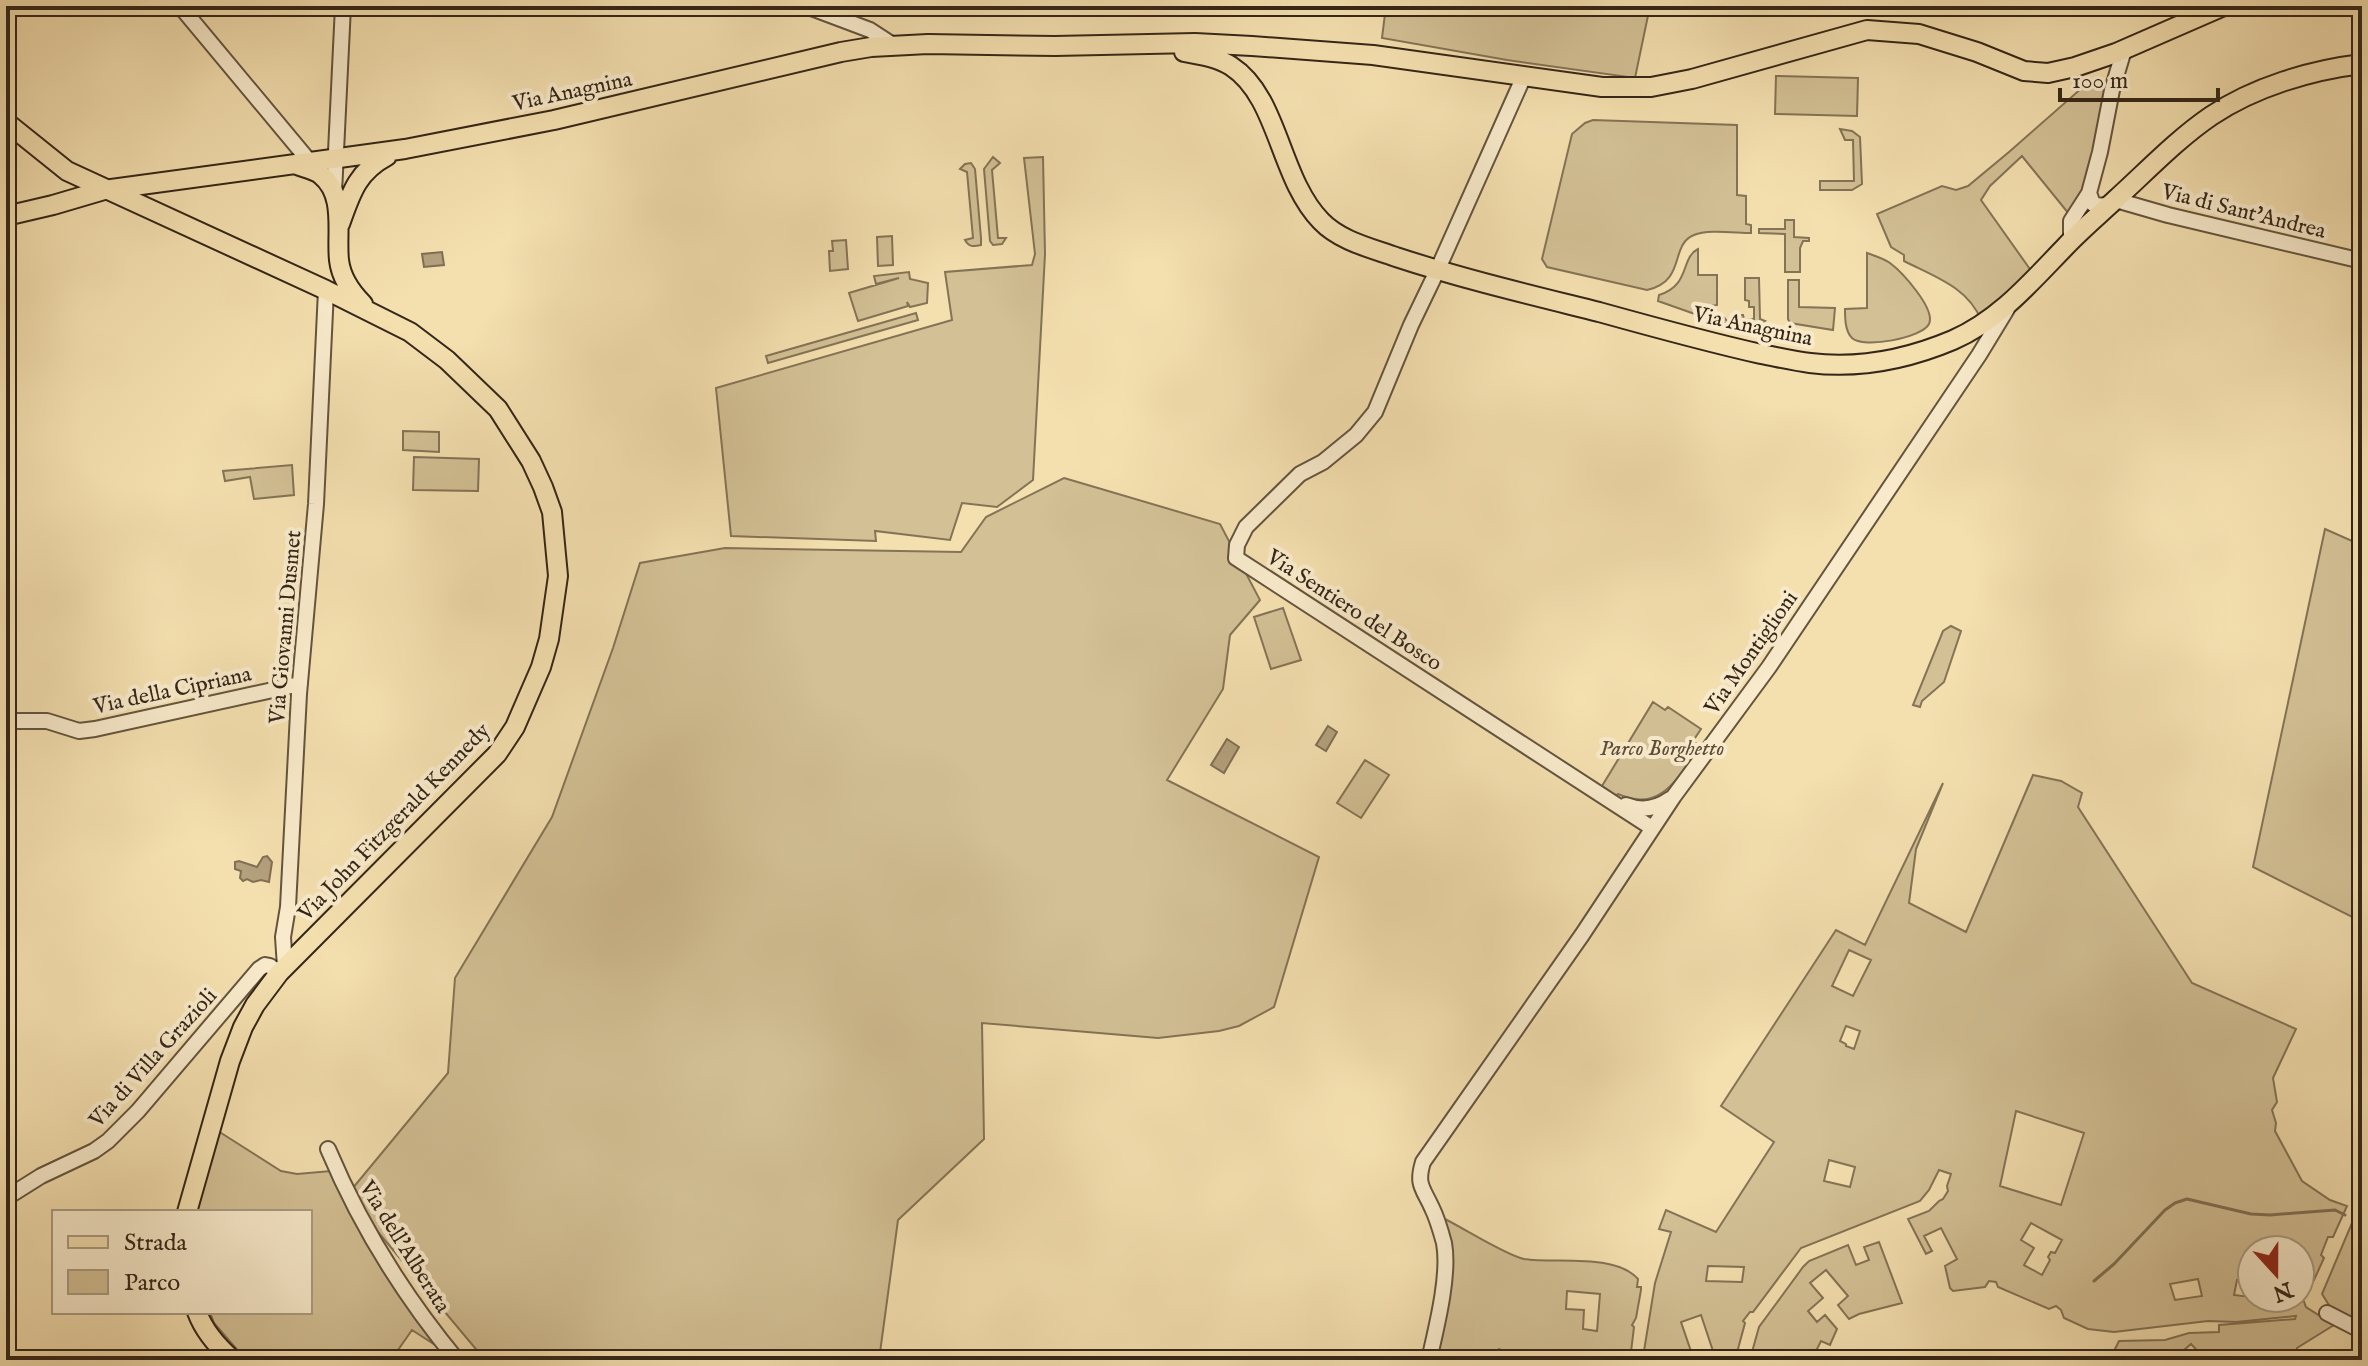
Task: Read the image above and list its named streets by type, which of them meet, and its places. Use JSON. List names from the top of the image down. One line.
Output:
{"streets":{"main road":["Via Anagnina","Via John Fitzgerald Kennedy"],"street":["Via di Sant'Andrea","Via Sentiero del Bosco","Via Giovanni Dusmet","Via Montiglioni","Via della Cipriana","Via di Villa Grazioli","Via dell'Alberata"]},"crossings":[["Via Anagnina","Via di Sant'Andrea"],["Via Anagnina","Via Sentiero del Bosco"],["Via Anagnina","Via Montiglioni"],["Via Anagnina","Via John Fitzgerald Kennedy"],["Via Sentiero del Bosco","Via Montiglioni"],["Via Giovanni Dusmet","Via della Cipriana"],["Via Giovanni Dusmet","Via John Fitzgerald Kennedy"],["Via Giovanni Dusmet","Via di Villa Grazioli"],["Via John Fitzgerald Kennedy","Via di Villa Grazioli"]],"parks":["Parco Borghetto"],"legend":["Strada","Parco"],"scale_bar":"100 m","north":"bottom"}
